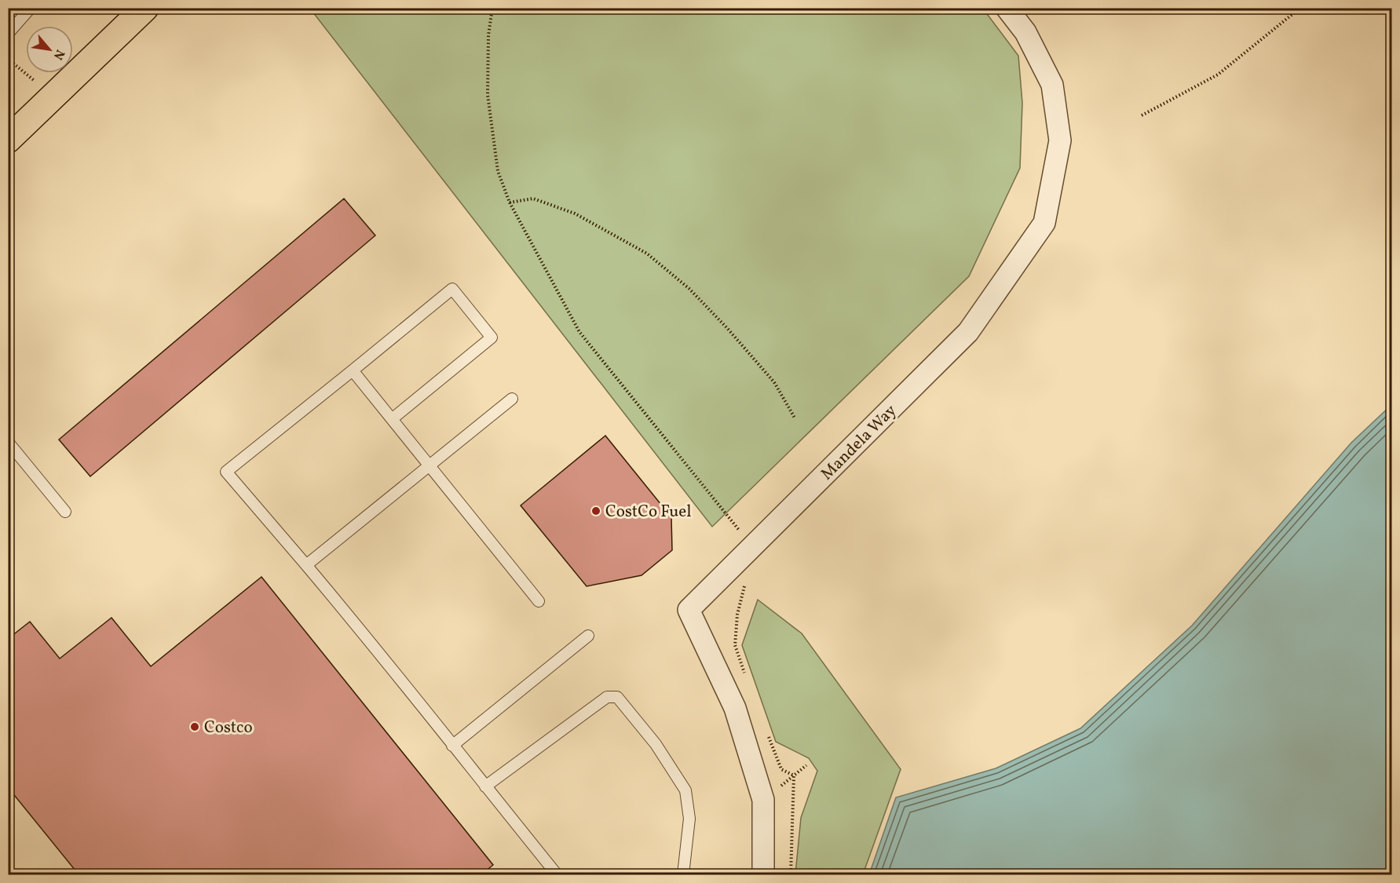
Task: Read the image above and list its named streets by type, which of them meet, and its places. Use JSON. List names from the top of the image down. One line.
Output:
{"streets":{"street":["Mandela Way"]},"places":["CostCo Fuel","Costco"],"north":"bottom right"}
